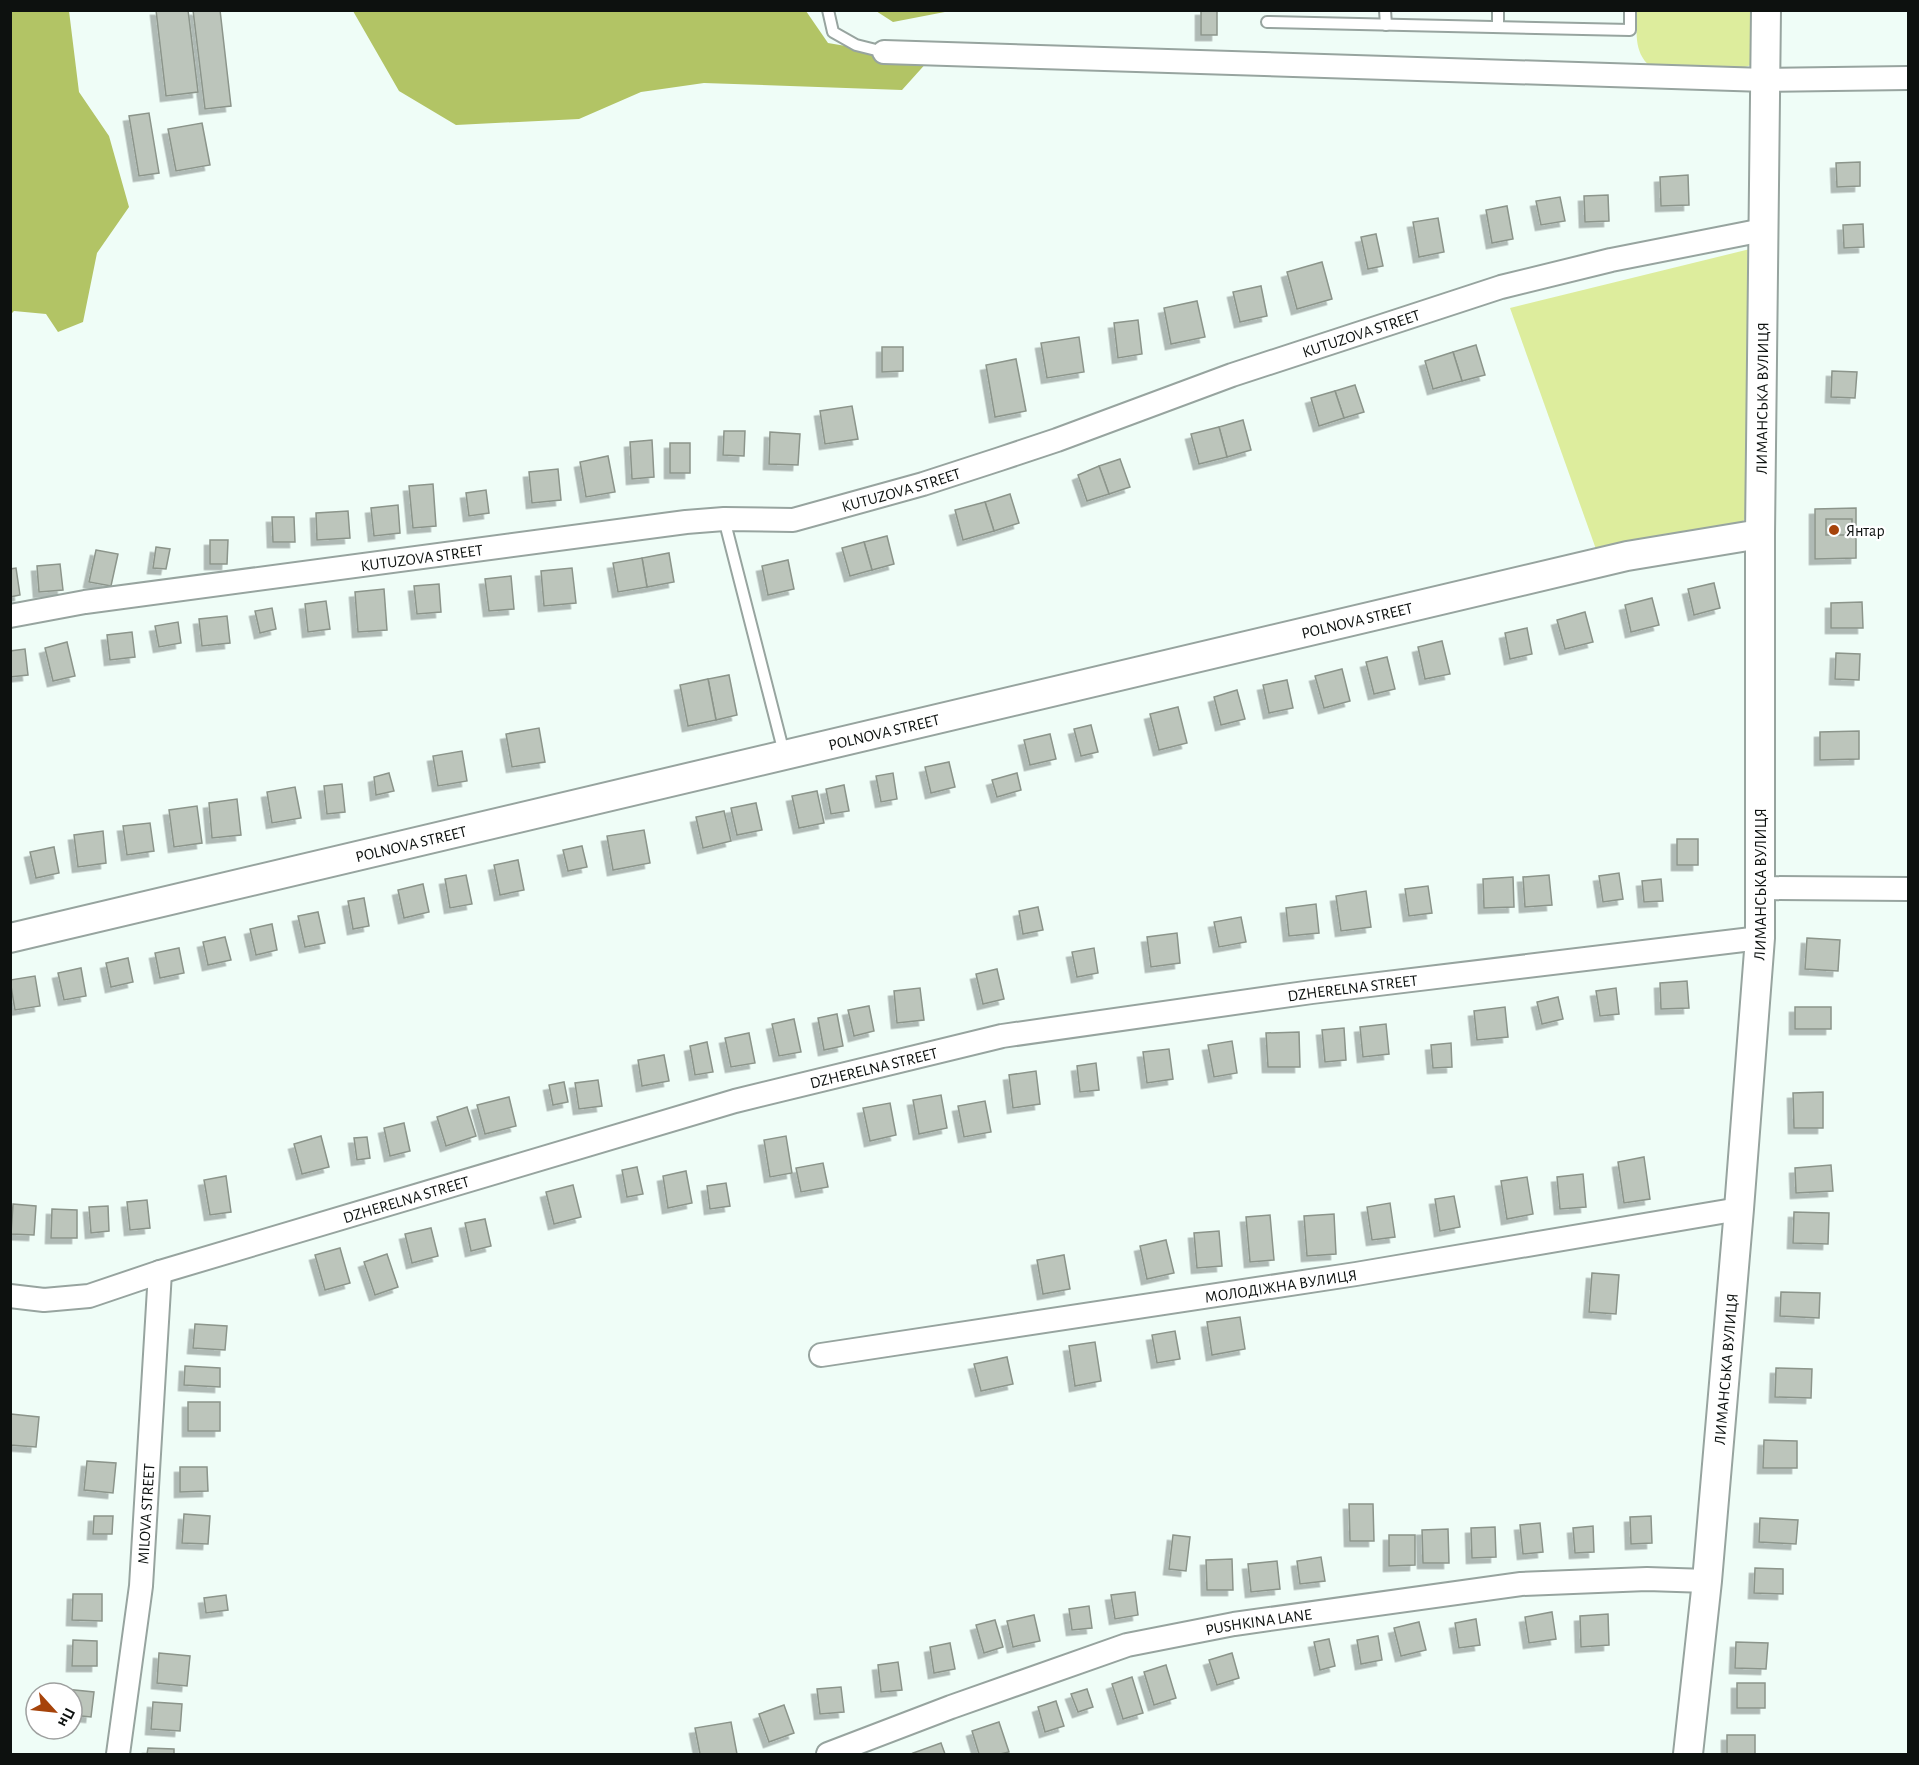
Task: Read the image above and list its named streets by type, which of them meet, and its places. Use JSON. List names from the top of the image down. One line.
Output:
{"streets":{"street":["KUTUZOVA STREET","ЛИМАНСЬКА ВУЛИЦЯ","POLNOVA STREET","DZHERELNA STREET","МОЛОДІЖНА ВУЛИЦЯ","MILOVA STREET","PUSHKINA LANE"]},"crossings":[["KUTUZOVA STREET","ЛИМАНСЬКА ВУЛИЦЯ"],["ЛИМАНСЬКА ВУЛИЦЯ","POLNOVA STREET"],["ЛИМАНСЬКА ВУЛИЦЯ","DZHERELNA STREET"],["ЛИМАНСЬКА ВУЛИЦЯ","МОЛОДІЖНА ВУЛИЦЯ"],["ЛИМАНСЬКА ВУЛИЦЯ","PUSHKINA LANE"],["DZHERELNA STREET","MILOVA STREET"]],"places":["Янтар"],"north":"bottom right"}
